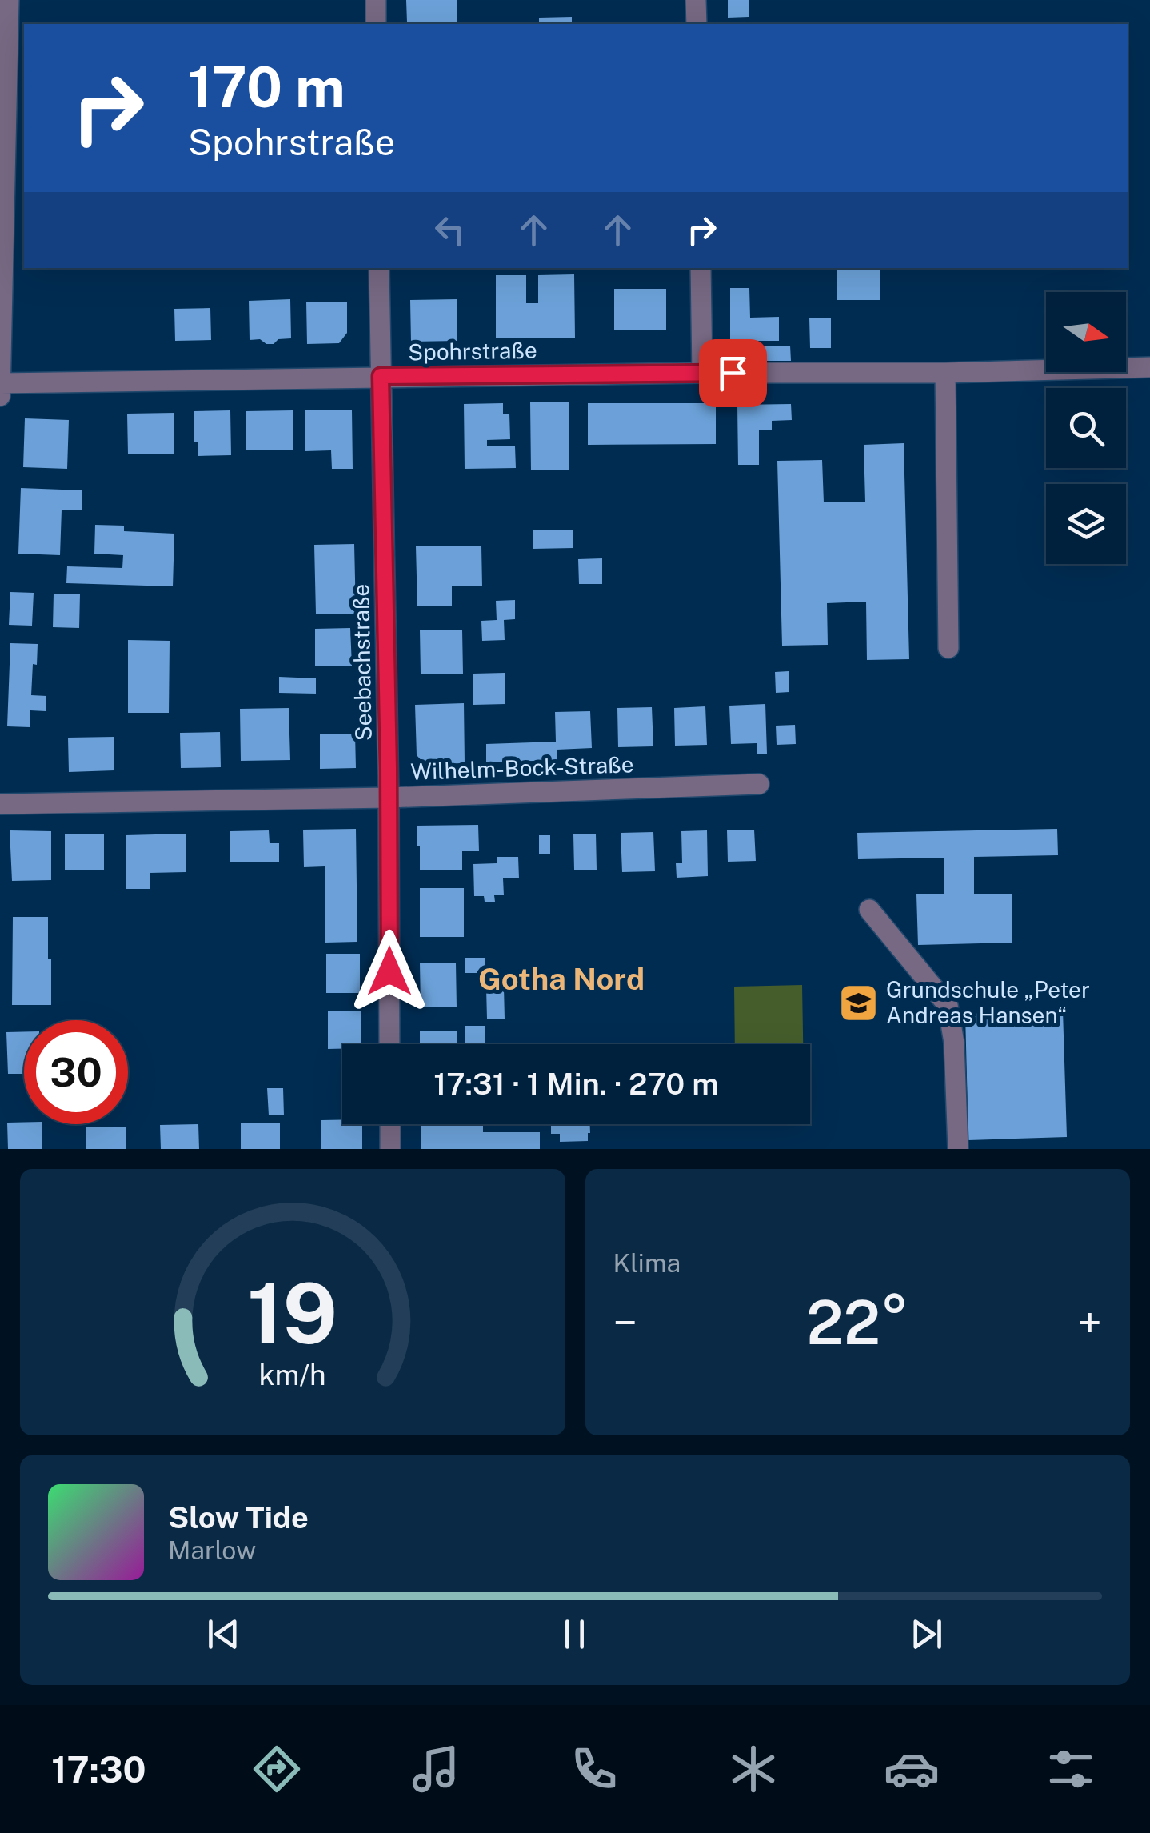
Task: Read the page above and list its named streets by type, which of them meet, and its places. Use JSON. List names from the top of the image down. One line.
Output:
{"streets":{"street":["Spohrstraße","Seebachstraße","Wilhelm-Bock-Straße"]},"crossings":[["Spohrstraße","Seebachstraße"],["Seebachstraße","Wilhelm-Bock-Straße"]],"districts":["Gotha Nord"],"places":{"school or university":["Grundschule „Peter Andreas Hansen“"]},"north":"right","page":{"turn":["170 m","Spohrstraße"],"limit":"30","trip":"17:31 · 1 Min. · 270 m","tile":"Klima","heat":["−","22°","+"],"song":["Slow Tide","Marlow"],"tabs":"17:30","gauge":["19","km/h"]}}
